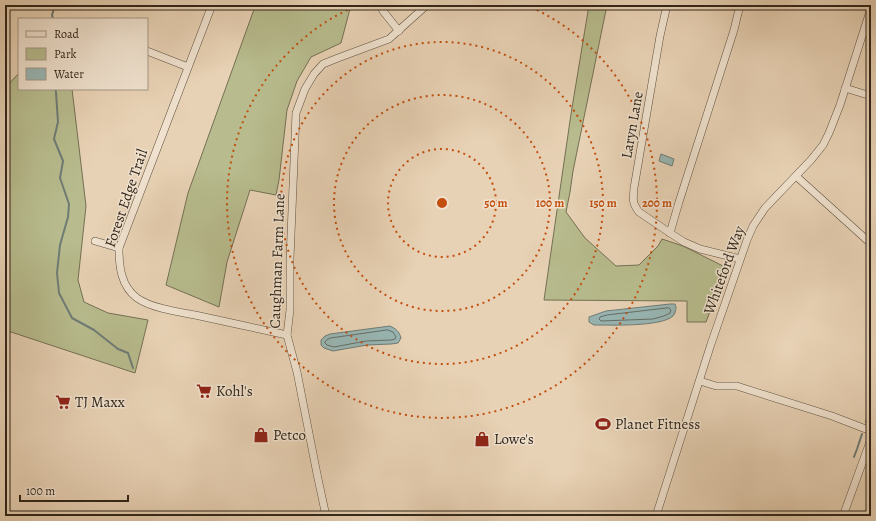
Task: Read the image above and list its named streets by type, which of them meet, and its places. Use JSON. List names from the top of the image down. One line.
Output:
{"streets":{"street":["Laryn Lane","Forest Edge Trail","Caughman Farm Lane","Whiteford Way"]},"crossings":[["Laryn Lane","Whiteford Way"],["Forest Edge Trail","Caughman Farm Lane"]],"places":{"supermarket":["Kohl's","TJ Maxx"],"sports":["Planet Fitness"],"shop":["Petco","Lowe's"]},"legend":["Road","Park","Water"],"scale_bar":"100 m","rings":["50 m","100 m","150 m","200 m"]}
